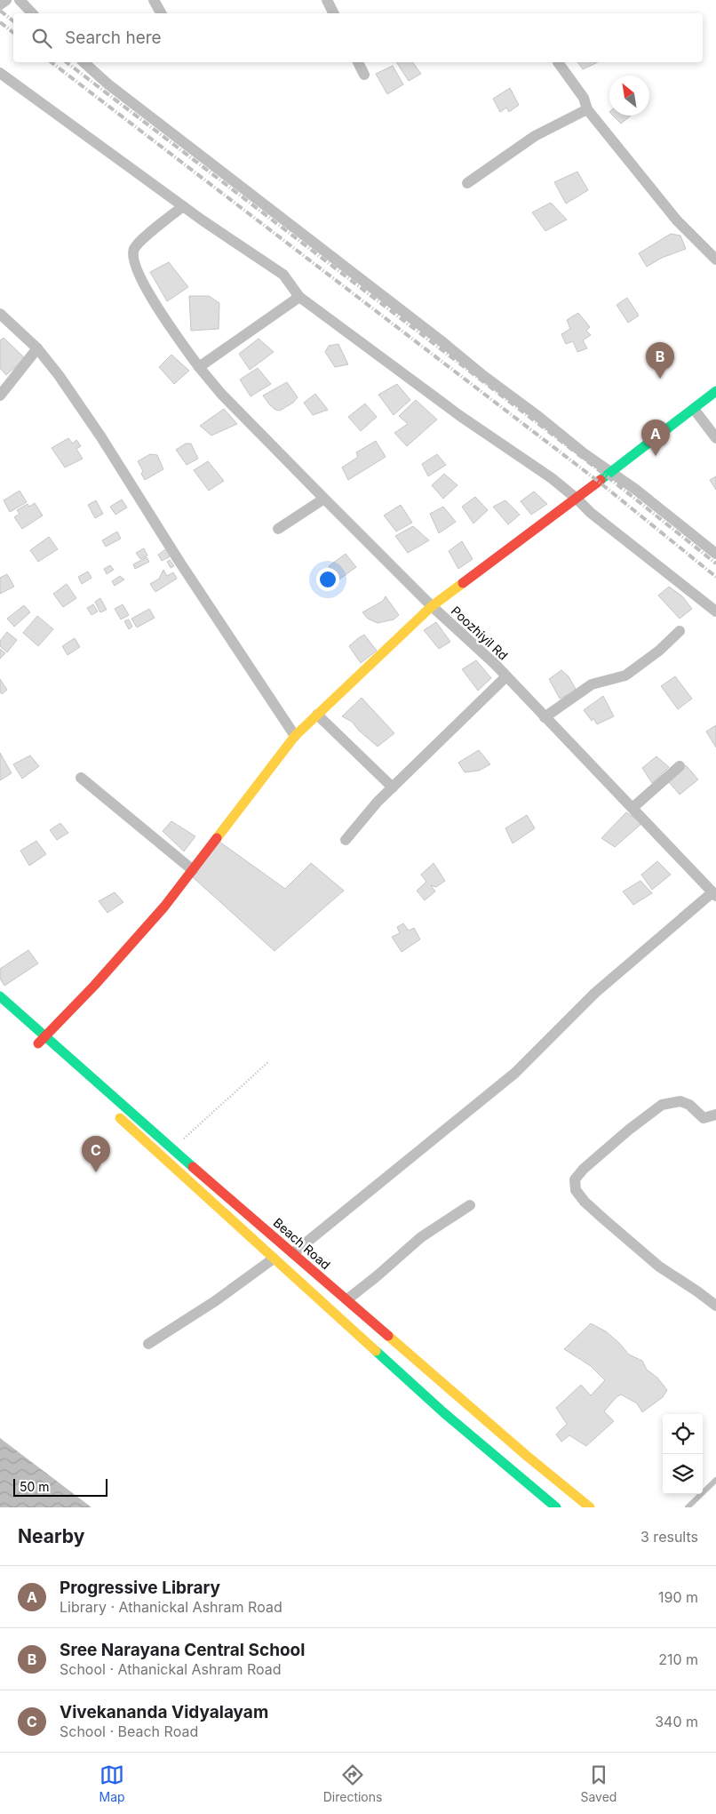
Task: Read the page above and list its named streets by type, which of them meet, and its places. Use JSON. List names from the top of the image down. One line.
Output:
{"streets":{"main road":["Beach Road"],"street":["Poozhiyil Rd"]},"scale_bar":"50 m","north":"top left","page":{"search":"Search here","pins":["B","A","C"],"scale":"50 m","heading":["Nearby","3 results"],"list":[{"mark":"A","name":"Progressive Library","note":"Library · Athanickal Ashram Road","value":"190 m"},{"mark":"B","name":"Sree Narayana Central School","note":"School · Athanickal Ashram Road","value":"210 m"},{"mark":"C","name":"Vivekananda Vidyalayam","note":"School · Beach Road","value":"340 m"}],"nav":["Map","Directions","Saved"]}}
